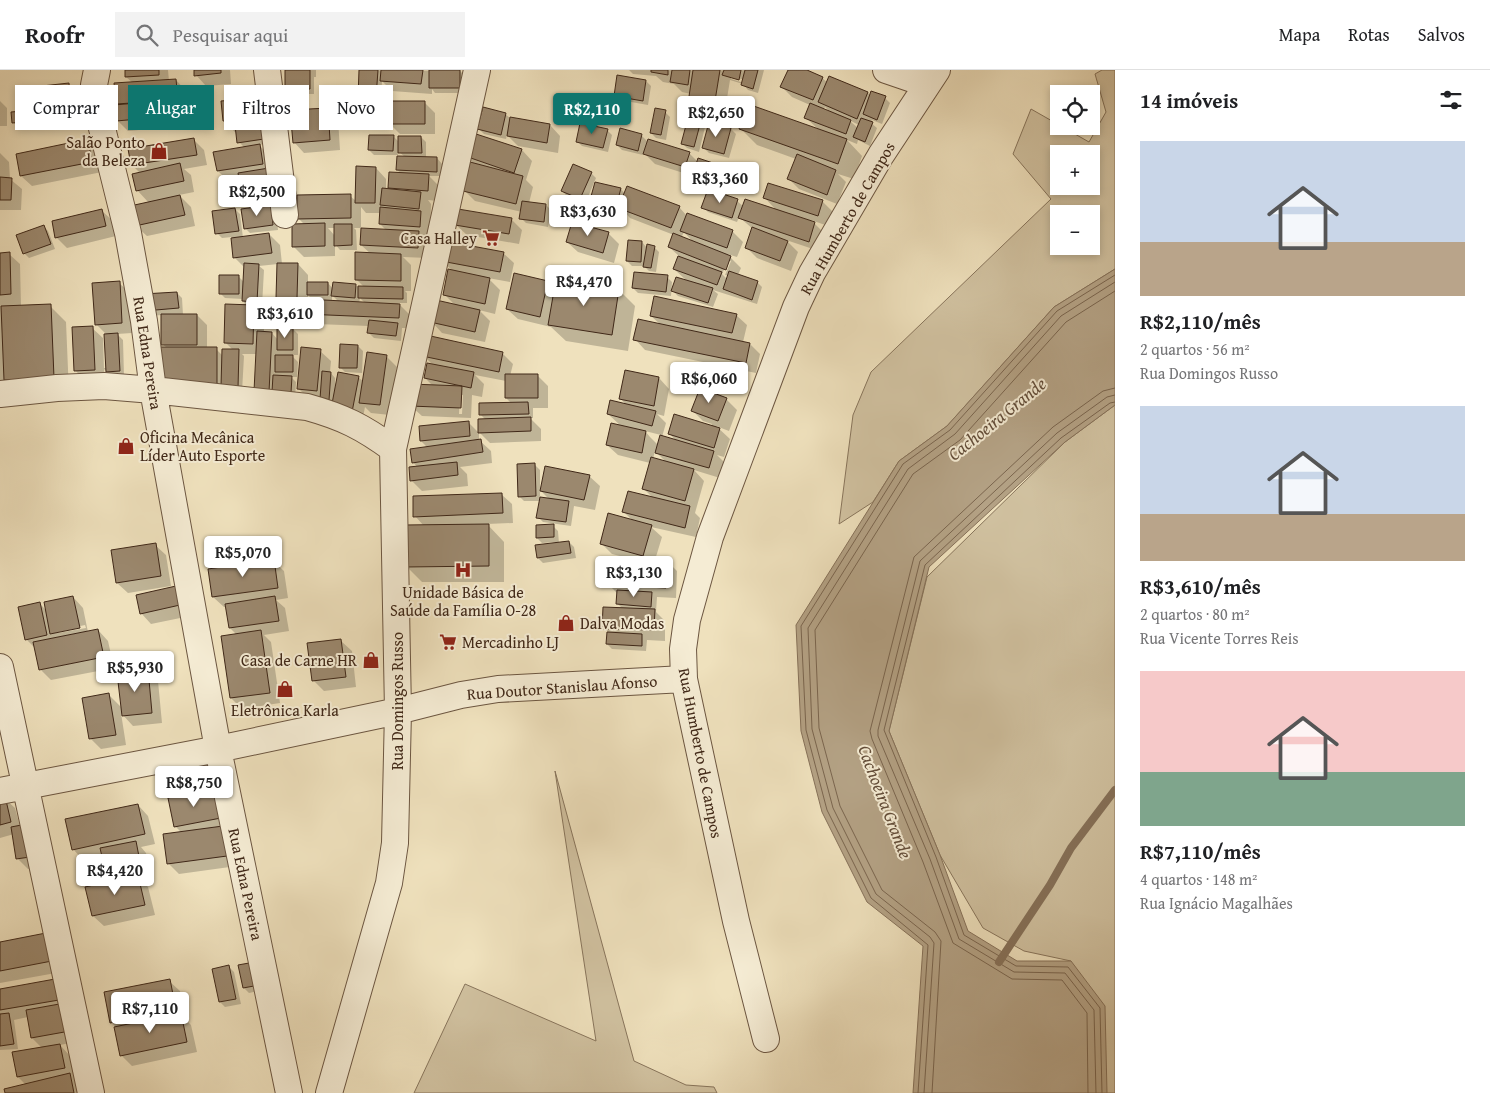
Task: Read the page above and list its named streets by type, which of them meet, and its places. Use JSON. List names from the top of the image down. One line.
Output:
{"streets":{"street":["Rua Humberto de Campos","Rua Edna Pereira","Rua Doutor Stanislau Afonso","Rua Domingos Russo"]},"crossings":[["Rua Humberto de Campos","Rua Doutor Stanislau Afonso"],["Rua Edna Pereira","Rua Doutor Stanislau Afonso"],["Rua Doutor Stanislau Afonso","Rua Domingos Russo"]],"water":["Cachoeira Grande"],"places":{"shop":["Salão Ponto da Beleza","Oficina Mecânica Líder Auto Esporte","Dalva Modas","Casa de Carne HR","Eletrônica Karla"],"supermarket":["Casa Halley","Mercadinho LJ"],"hospital":["Unidade Básica de Saúde da Família O-28"]},"page":{"header":"Roofr","search":"Pesquisar aqui","nav":["Mapa","Rotas","Salvos"],"heading":"14 imóveis","map_buttons":["+","−"],"chip":["Comprar","Alugar","Filtros","Novo"],"price":["R$2,110","R$2,650","R$3,360","R$2,500","R$3,630","R$4,470","R$3,610","R$6,060","R$5,070","R$3,130","R$5,930","R$8,750","R$4,420","R$7,110"],"list":[{"name":"R$2,110/mês","note":"2 quartos · 56 m² · Rua Domingos Russo"},{"name":"R$3,610/mês","note":"2 quartos · 80 m² · Rua Vicente Torres Reis"},{"name":"R$7,110/mês","note":"4 quartos · 148 m² · Rua Ignácio Magalhães"}]}}
